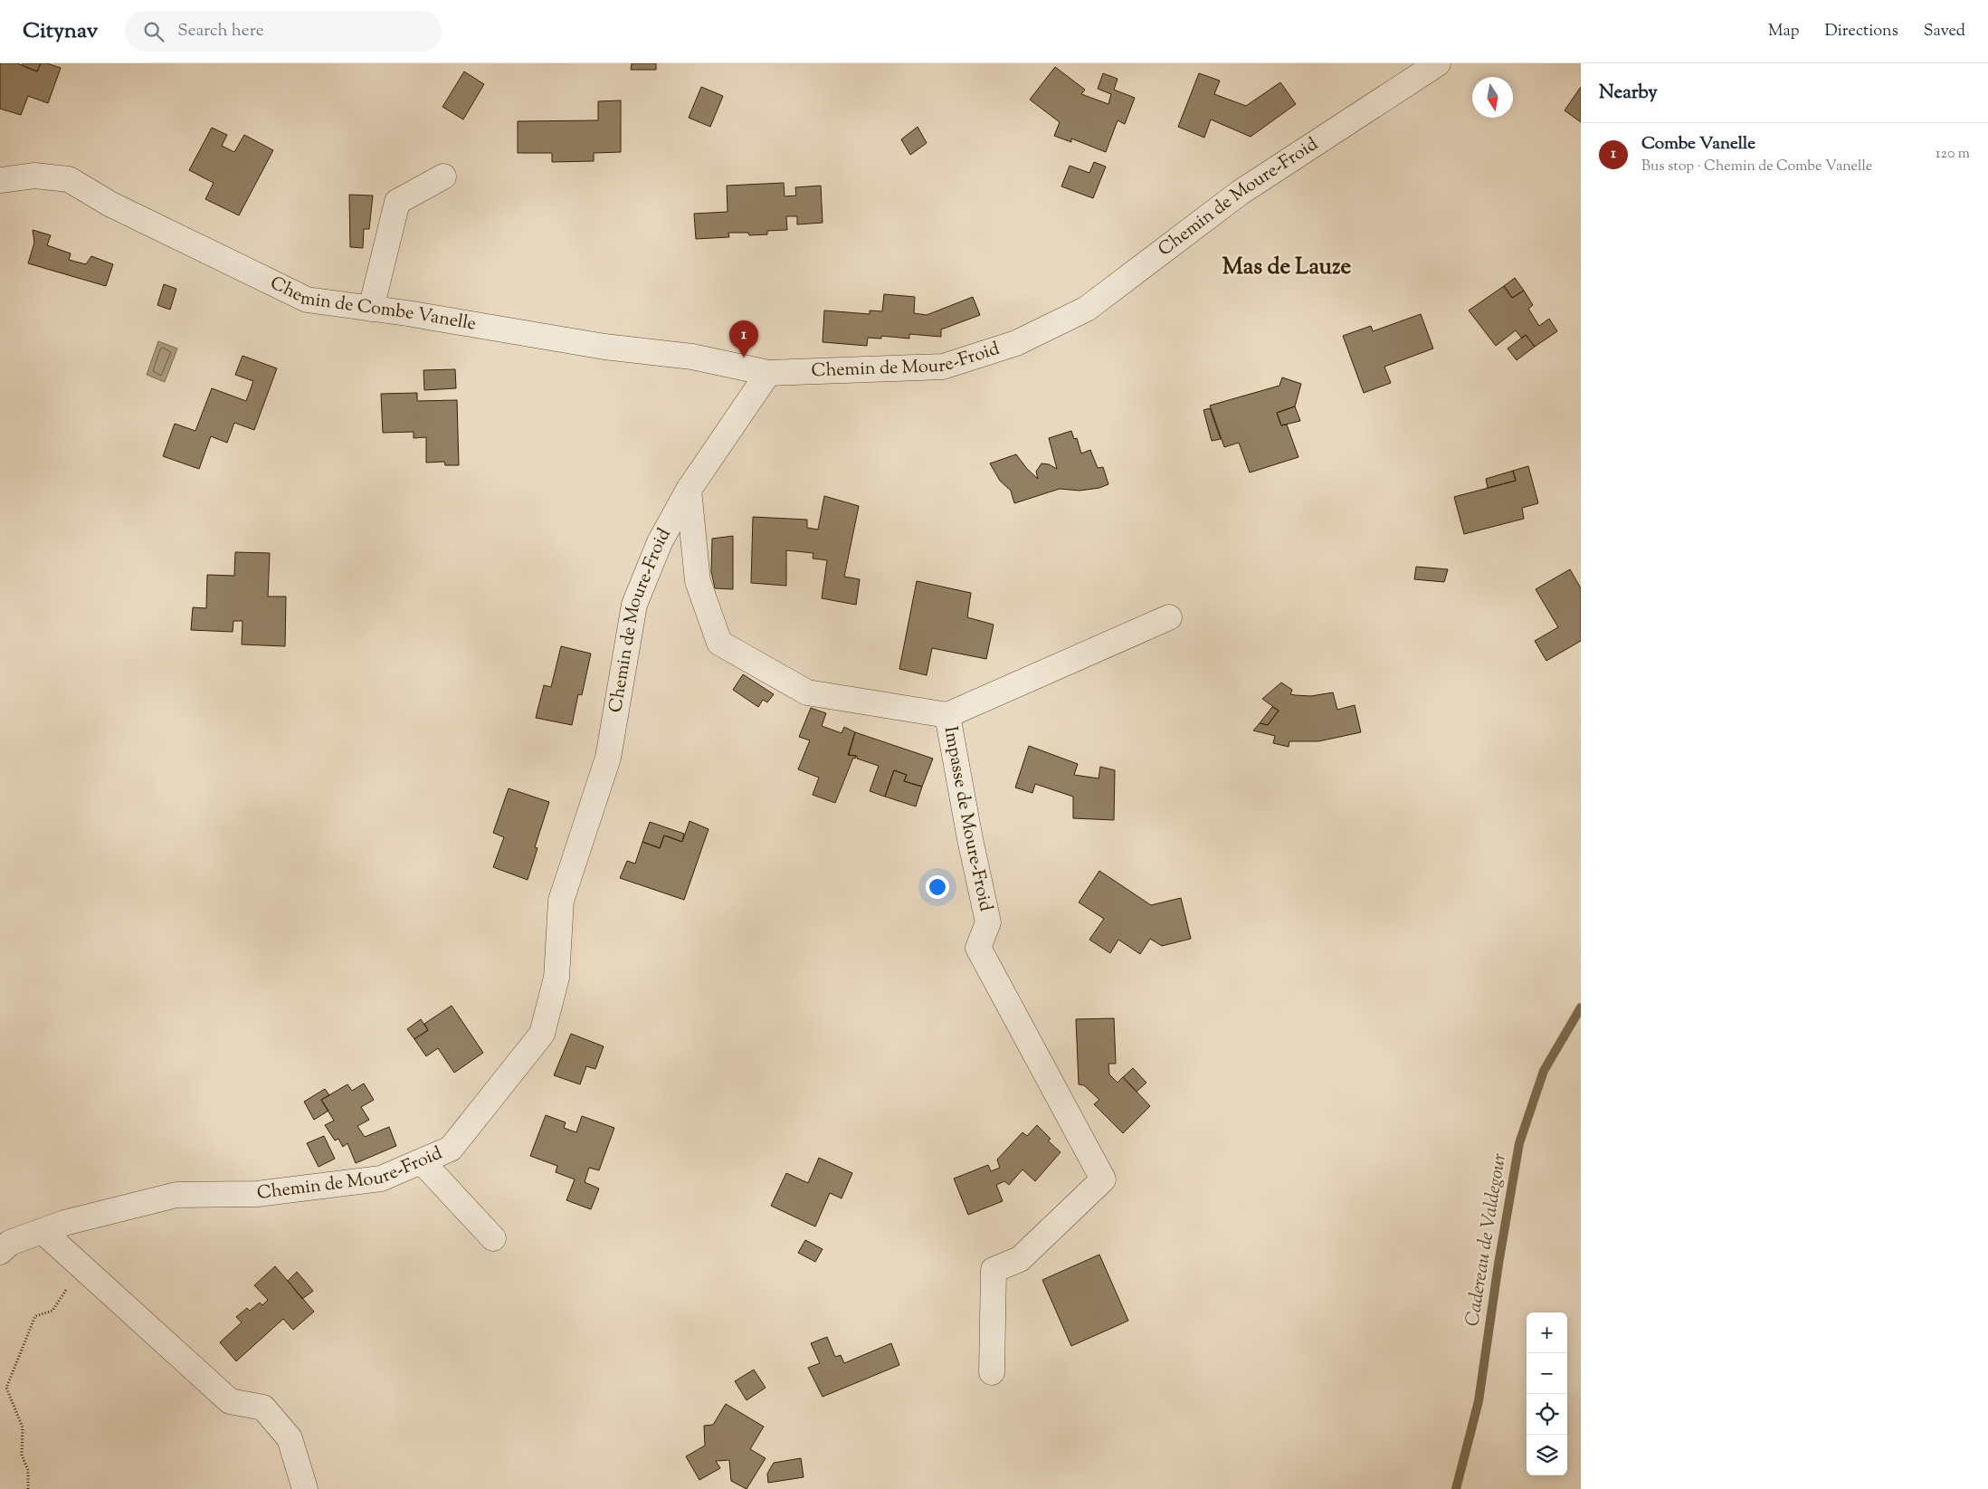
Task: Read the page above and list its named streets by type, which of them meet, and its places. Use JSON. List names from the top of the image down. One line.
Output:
{"streets":{"street":["Chemin de Moure-Froid","Chemin de Combe Vanelle","Impasse de Moure-Froid"]},"crossings":[["Chemin de Moure-Froid","Chemin de Combe Vanelle"],["Chemin de Moure-Froid","Impasse de Moure-Froid"]],"districts":["Mas de Lauze"],"water":["Cadereau de Valdegour"],"north":"bottom","page":{"header":"Citynav","search":"Search here","nav":["Map","Directions","Saved"],"heading":"Nearby","list":[{"mark":"1","name":"Combe Vanelle","note":"Bus stop · Chemin de Combe Vanelle","value":"120 m"}],"pins":"1","map_buttons":["+","−"]}}
